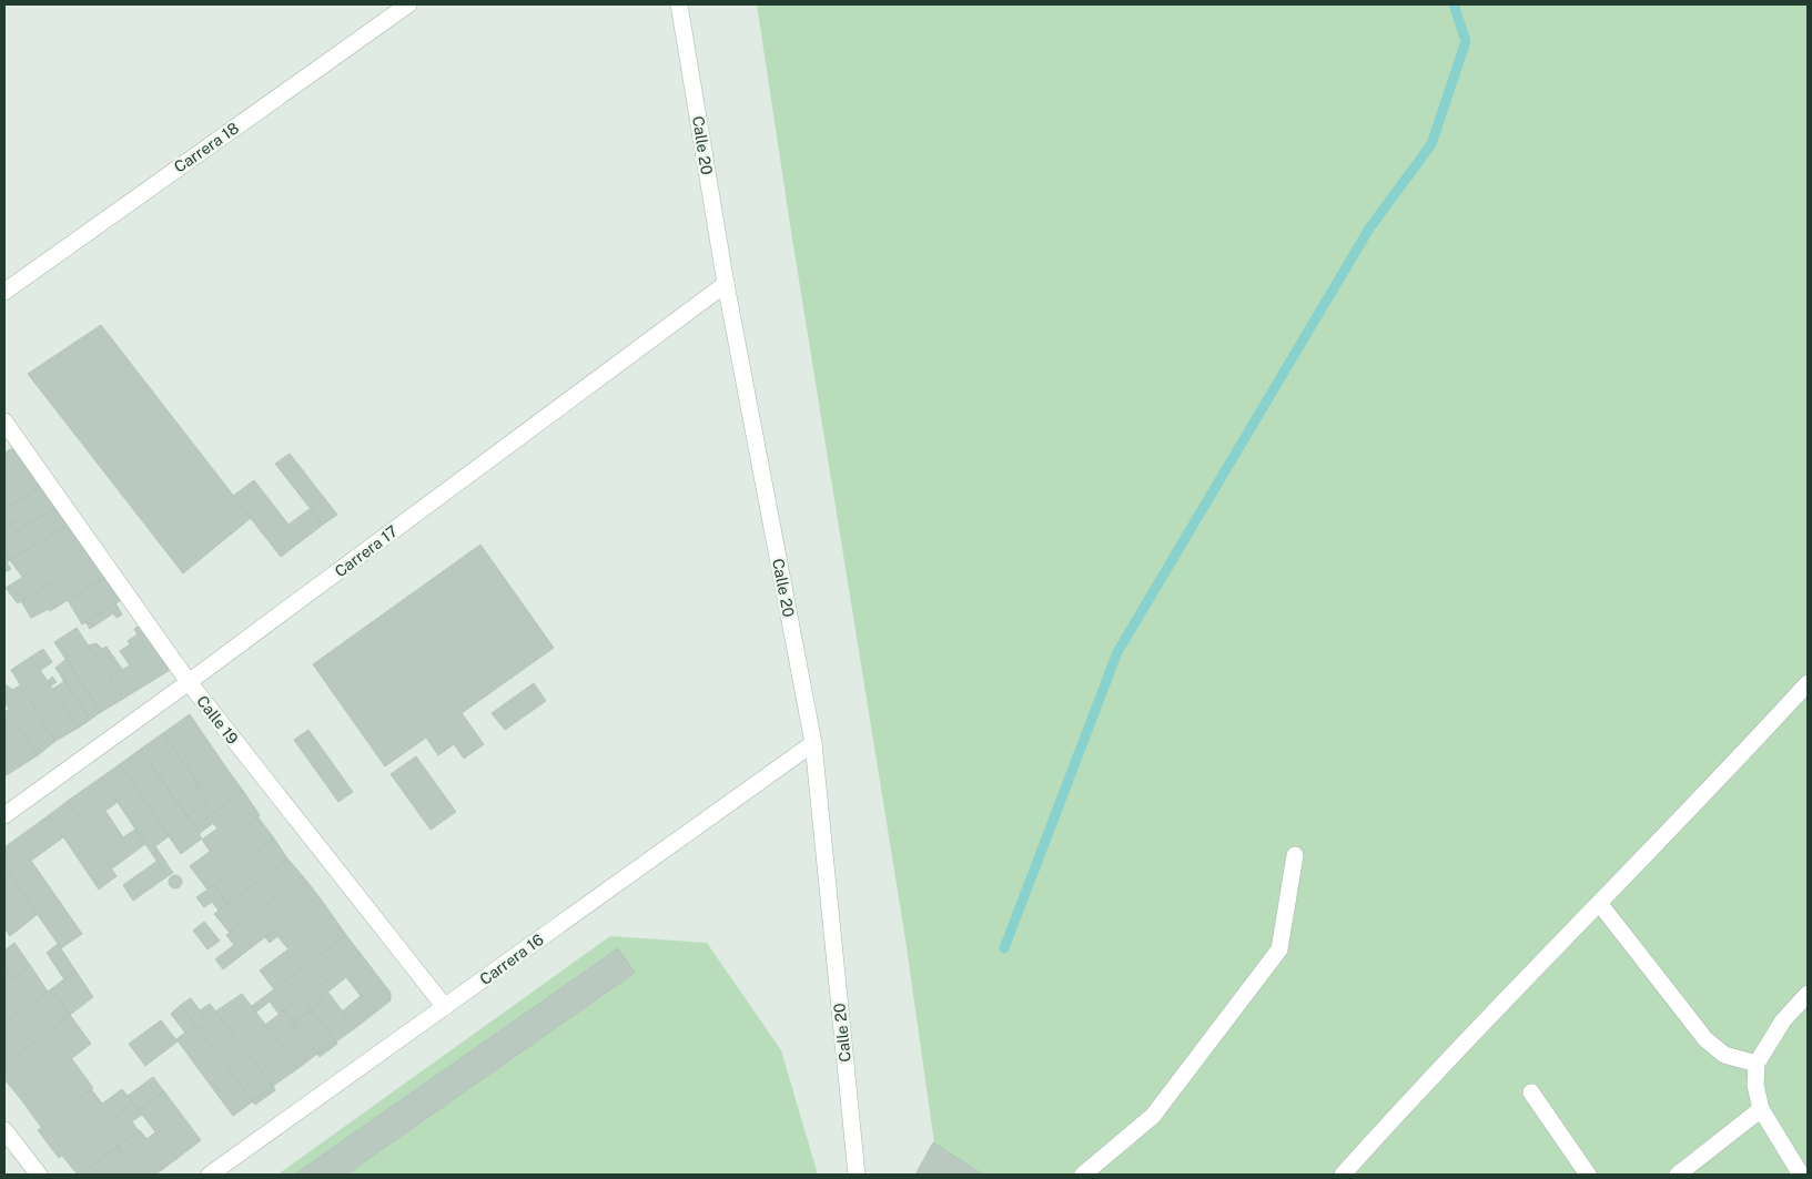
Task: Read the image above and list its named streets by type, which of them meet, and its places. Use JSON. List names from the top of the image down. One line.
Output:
{"streets":{"street":["Calle 20","Carrera 18","Carrera 17","Calle 19","Carrera 16"]},"crossings":[["Calle 20","Carrera 17"],["Calle 20","Carrera 16"],["Carrera 17","Calle 19"],["Calle 19","Carrera 16"]]}
